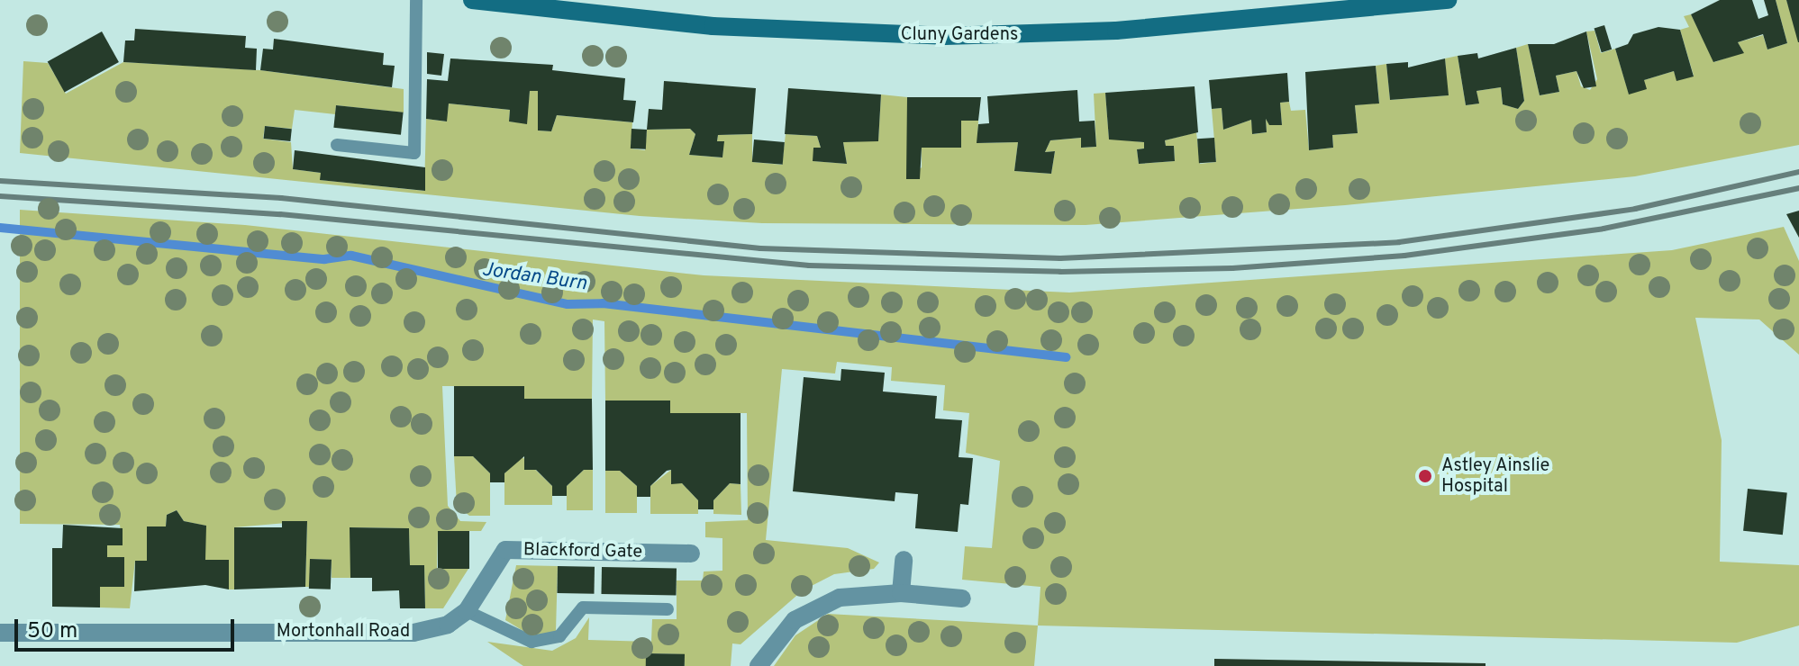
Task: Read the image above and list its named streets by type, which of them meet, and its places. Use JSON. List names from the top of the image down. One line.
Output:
{"streets":{"street":["Cluny Gardens","Blackford Gate","Mortonhall Road"]},"crossings":[["Blackford Gate","Mortonhall Road"]],"water":["Jordan Burn"],"places":["Astley Ainslie Hospital"],"scale_bar":"50 m"}
